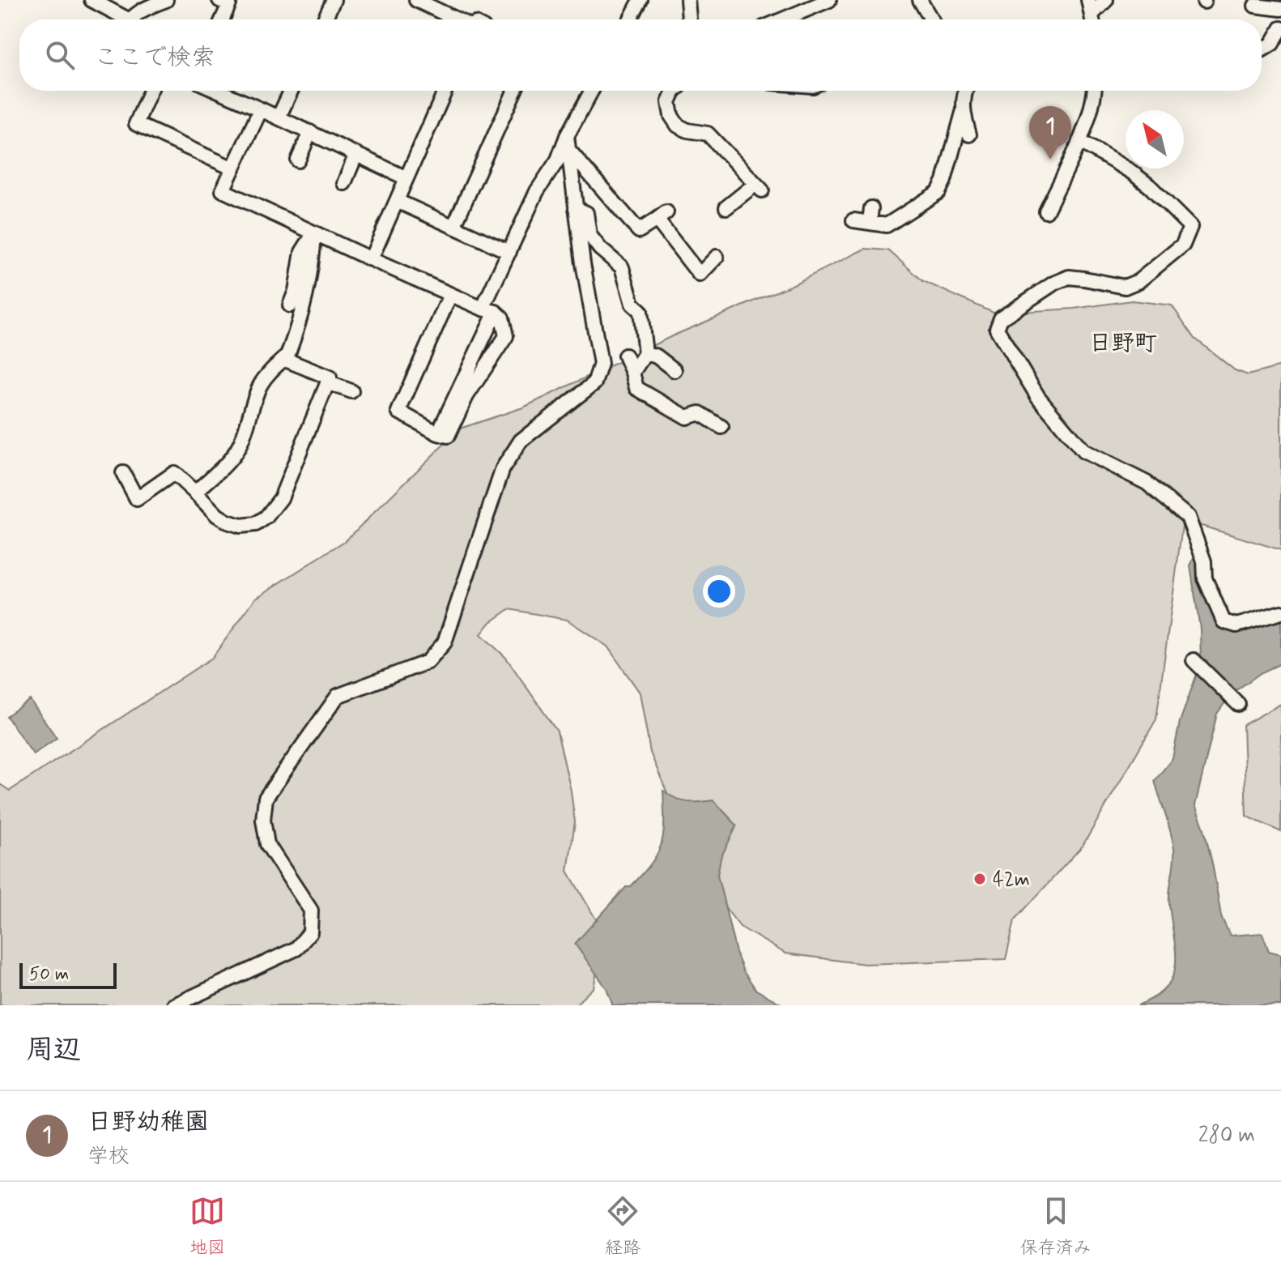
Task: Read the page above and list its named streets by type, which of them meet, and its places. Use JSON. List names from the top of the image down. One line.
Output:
{"districts":["日野町"],"places":["42m"],"scale_bar":"50 m","north":"top left","page":{"search":"ここで検索","pins":"1","scale":"50 m","heading":"周辺","list":[{"mark":"1","name":"日野幼稚園","note":"学校","value":"280 m"}],"nav":["地図","経路","保存済み"]}}
